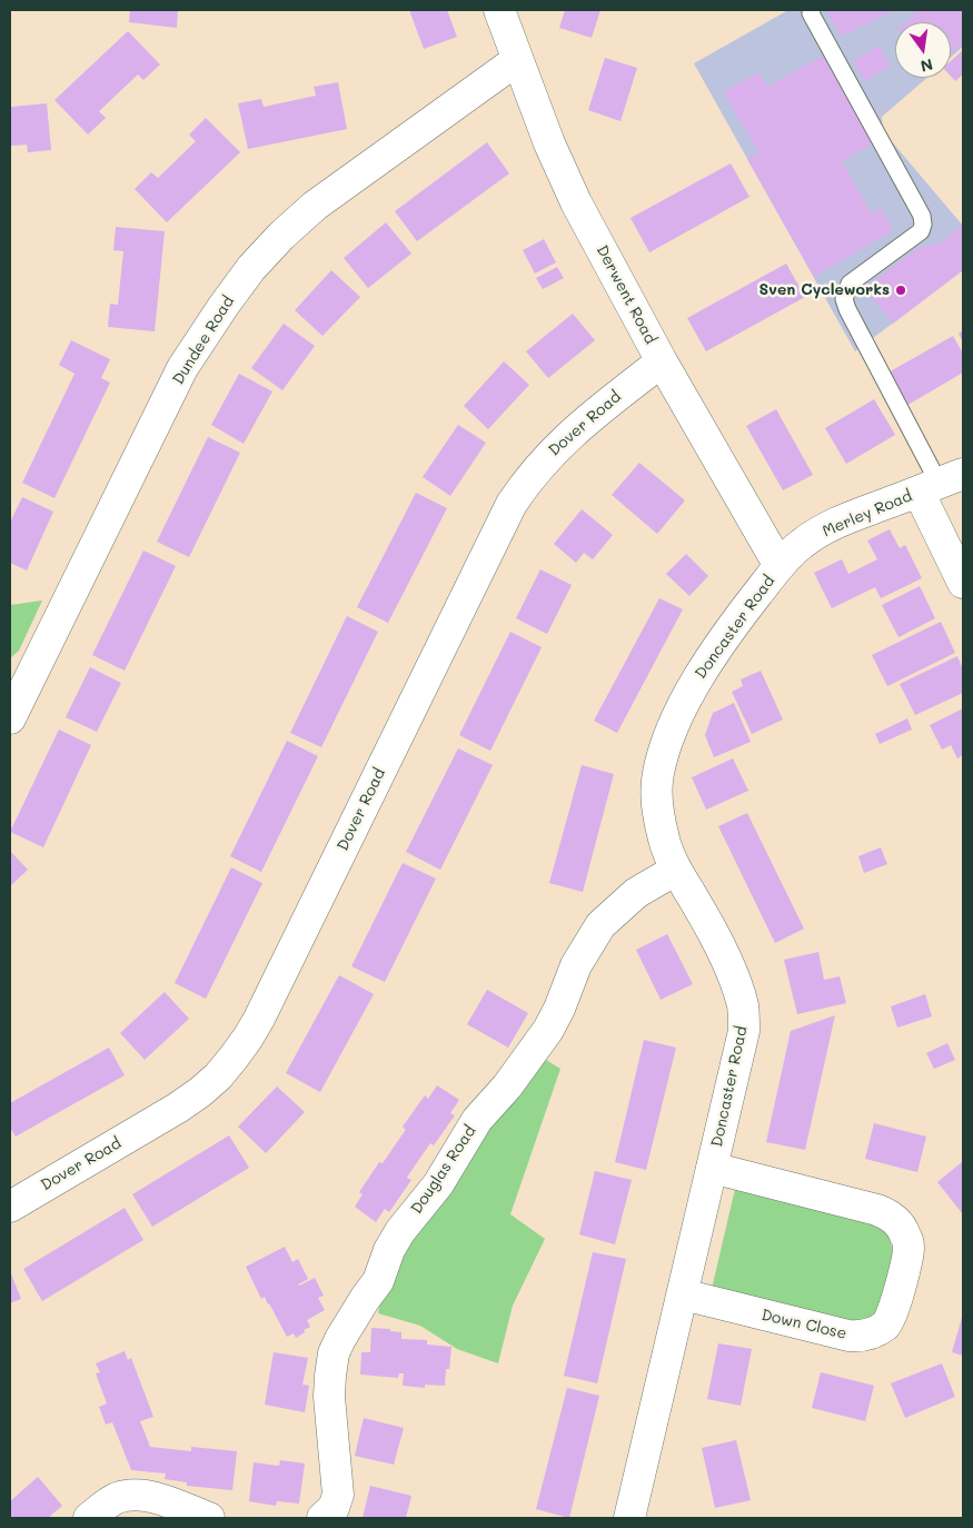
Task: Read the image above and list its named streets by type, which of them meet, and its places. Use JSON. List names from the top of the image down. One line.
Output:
{"streets":{"street":["Derwent Road","Dundee Road","Dover Road","Merley Road","Doncaster Road","Douglas Road","Down Close"]},"crossings":[["Derwent Road","Dundee Road"],["Derwent Road","Dover Road"],["Derwent Road","Merley Road"],["Derwent Road","Doncaster Road"],["Merley Road","Doncaster Road"],["Doncaster Road","Douglas Road"],["Doncaster Road","Down Close"]],"places":["Sven Cycleworks"],"north":"bottom"}
